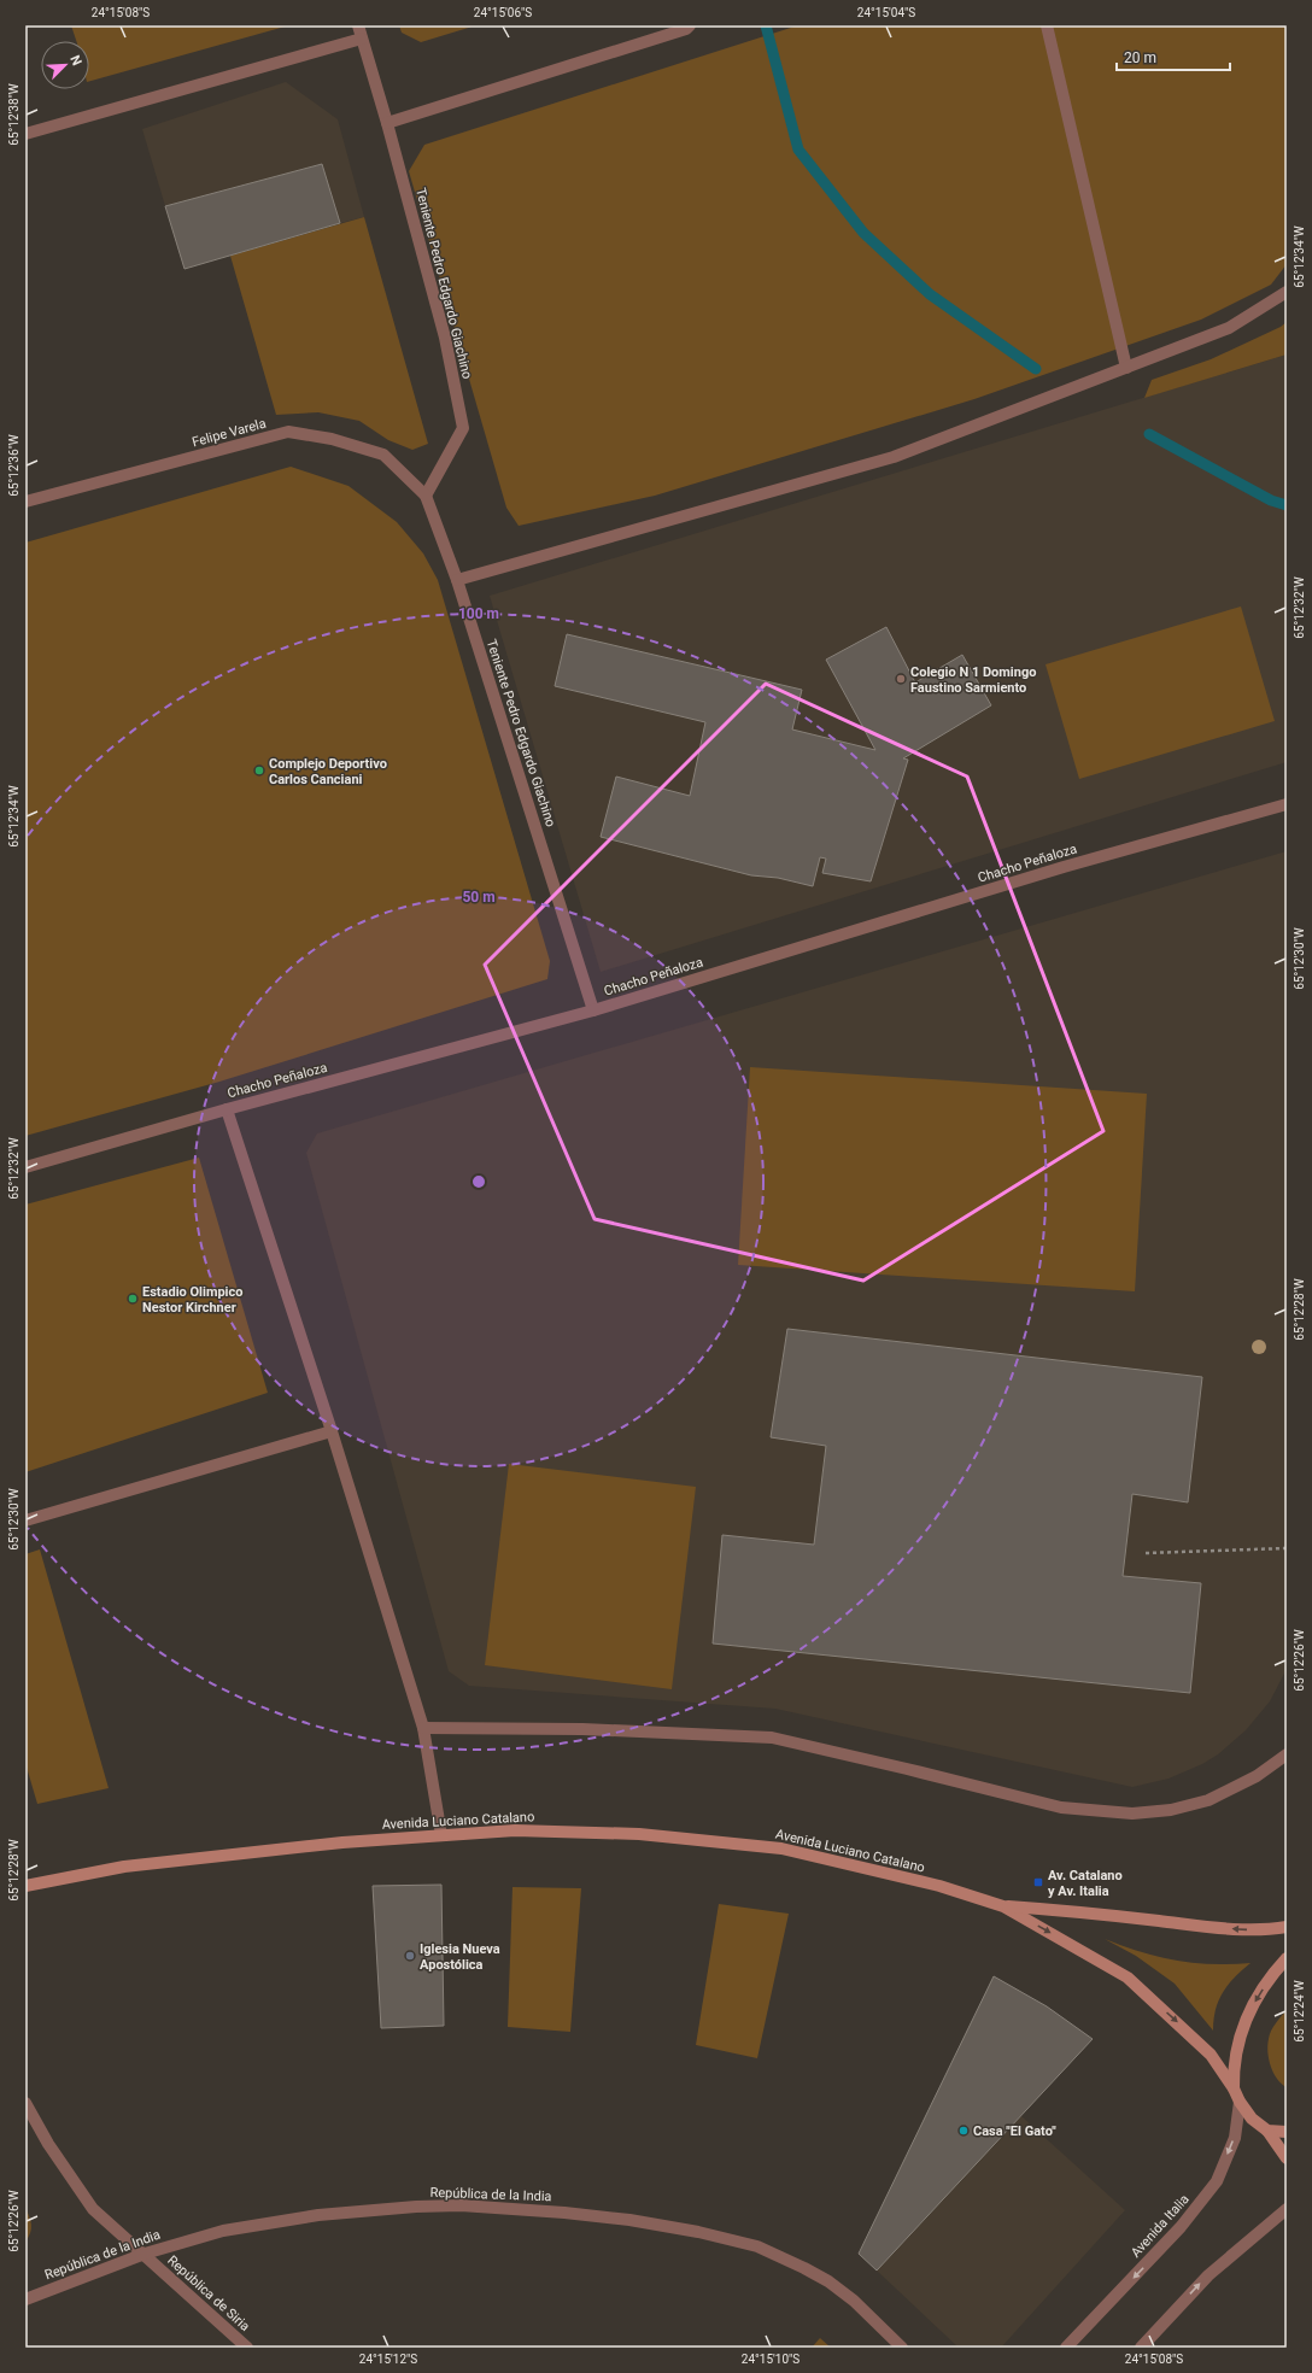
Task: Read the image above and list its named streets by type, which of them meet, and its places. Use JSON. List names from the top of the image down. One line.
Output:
{"streets":{"main road":["Avenida Luciano Catalano"],"street":["Teniente Pedro Edgardo Giachino","Felipe Varela","Chacho Peñaloza","República de la India","Avenida Italia","República de Siria"]},"crossings":[["Teniente Pedro Edgardo Giachino","Felipe Varela"],["Teniente Pedro Edgardo Giachino","Chacho Peñaloza"],["República de la India","República de Siria"]],"places":{"other":["Colegio N 1 Domingo Faustino Sarmiento","Complejo Deportivo Carlos Canciani","Estadio Olimpico Nestor Kirchner","Iglesia Nueva Apostólica","Casa \"El Gato\""],"transit":["Av. Catalano y Av. Italia"]},"scale_bar":"20 m","north":"top right","coordinates":["24°15'08\"S","24°15'06\"S","24°15'04\"S","65°12'38\"W","65°12'34\"W","65°12'36\"W","65°12'32\"W","65°12'30\"W","65°12'28\"W","65°12'26\"W","65°12'24\"W","24°15'12\"S","24°15'10\"S"],"rings":["100 m","50 m"]}
